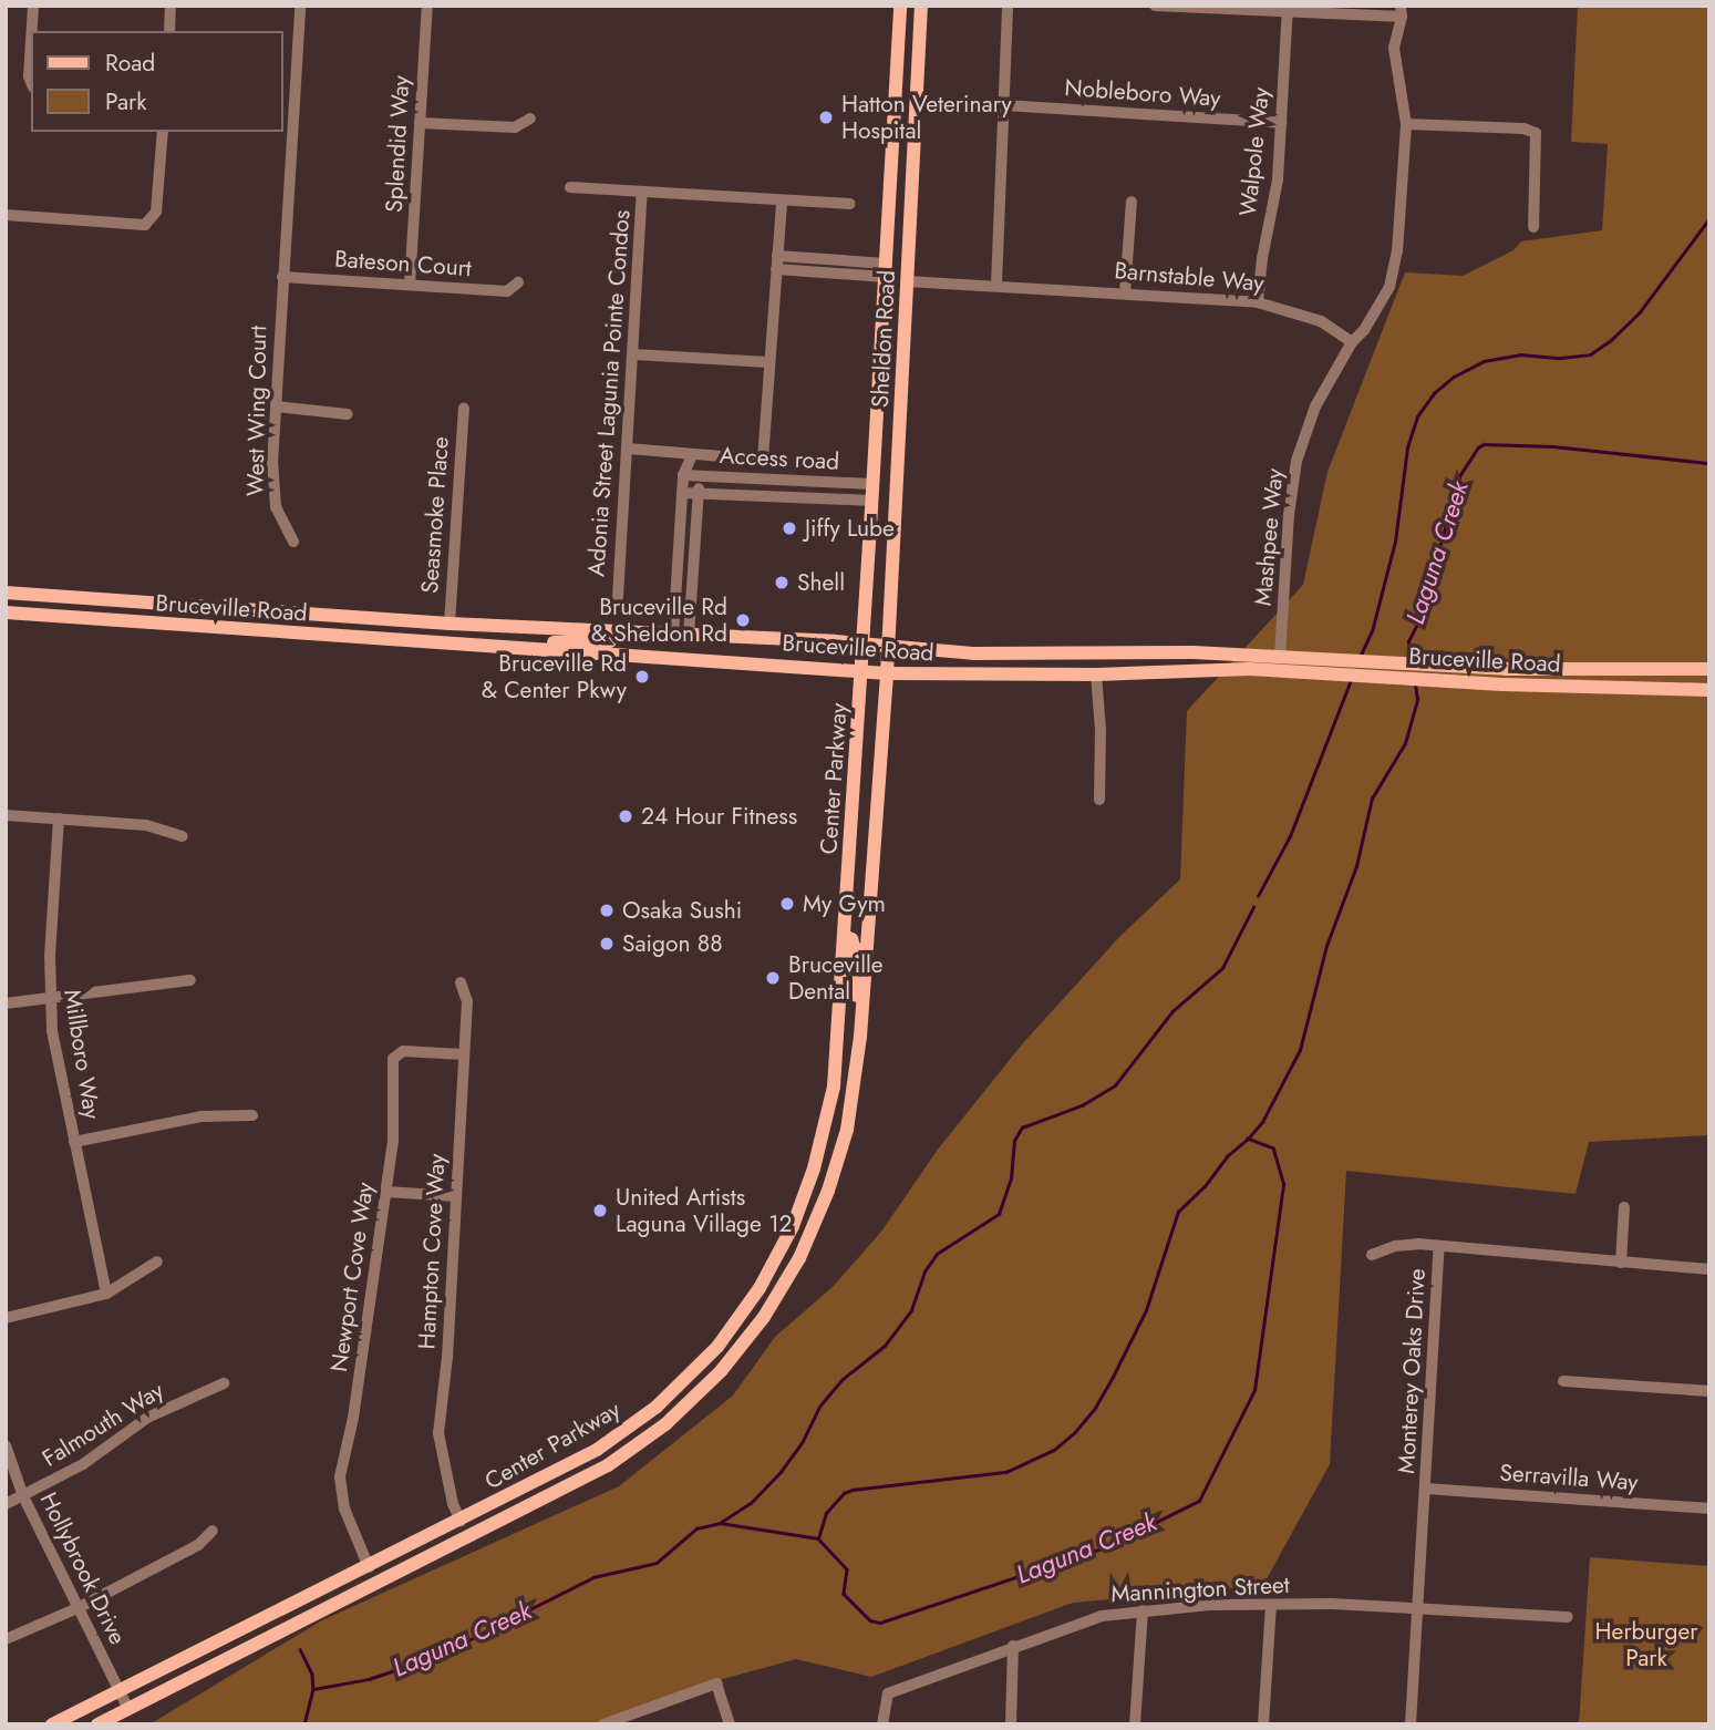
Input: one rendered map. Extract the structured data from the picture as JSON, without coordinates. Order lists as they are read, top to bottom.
{
  "streets": {
    "main road": ["Sheldon Road", "Bruceville Road", "Center Parkway"],
    "street": [
      "Nobleboro Way",
      "Splendid Way",
      "Walpole Way",
      "Bateson Court",
      "Barnstable Way",
      "Adonia Street Lagunia Pointe Condos",
      "West Wing Court",
      "Access road",
      "Seasmoke Place",
      "Mashpee Way",
      "Millboro Way",
      "Hampton Cove Way",
      "Newport Cove Way",
      "Monterey Oaks Drive",
      "Falmouth Way",
      "Serravilla Way",
      "Hollybrook Drive",
      "Mannington Street"
    ]
  },
  "crossings": [
    ["Nobleboro Way", "Walpole Way"],
    ["Splendid Way", "Bateson Court"],
    ["Walpole Way", "Barnstable Way"],
    ["Bateson Court", "West Wing Court"],
    ["Barnstable Way", "Sheldon Road"],
    ["Barnstable Way", "Mashpee Way"],
    ["Sheldon Road", "Access road"],
    ["Sheldon Road", "Bruceville Road"],
    ["Sheldon Road", "Center Parkway"],
    ["Seasmoke Place", "Bruceville Road"],
    ["Mashpee Way", "Bruceville Road"],
    ["Bruceville Road", "Center Parkway"],
    ["Center Parkway", "Hampton Cove Way"],
    ["Center Parkway", "Newport Cove Way"],
    ["Center Parkway", "Hollybrook Drive"],
    ["Hampton Cove Way", "Newport Cove Way"],
    ["Monterey Oaks Drive", "Serravilla Way"],
    ["Monterey Oaks Drive", "Mannington Street"],
    ["Falmouth Way", "Hollybrook Drive"]
  ],
  "water": ["Laguna Creek"],
  "parks": ["Herburger Park"],
  "places": [
    "Hatton Veterinary Hospital",
    "Jiffy Lube",
    "Shell",
    "Bruceville Rd & Sheldon Rd",
    "Bruceville Rd & Center Pkwy",
    "24 Hour Fitness",
    "My Gym",
    "Osaka Sushi",
    "Saigon 88",
    "Bruceville Dental",
    "United Artists Laguna Village 12"
  ],
  "legend": ["Road", "Park"]
}
